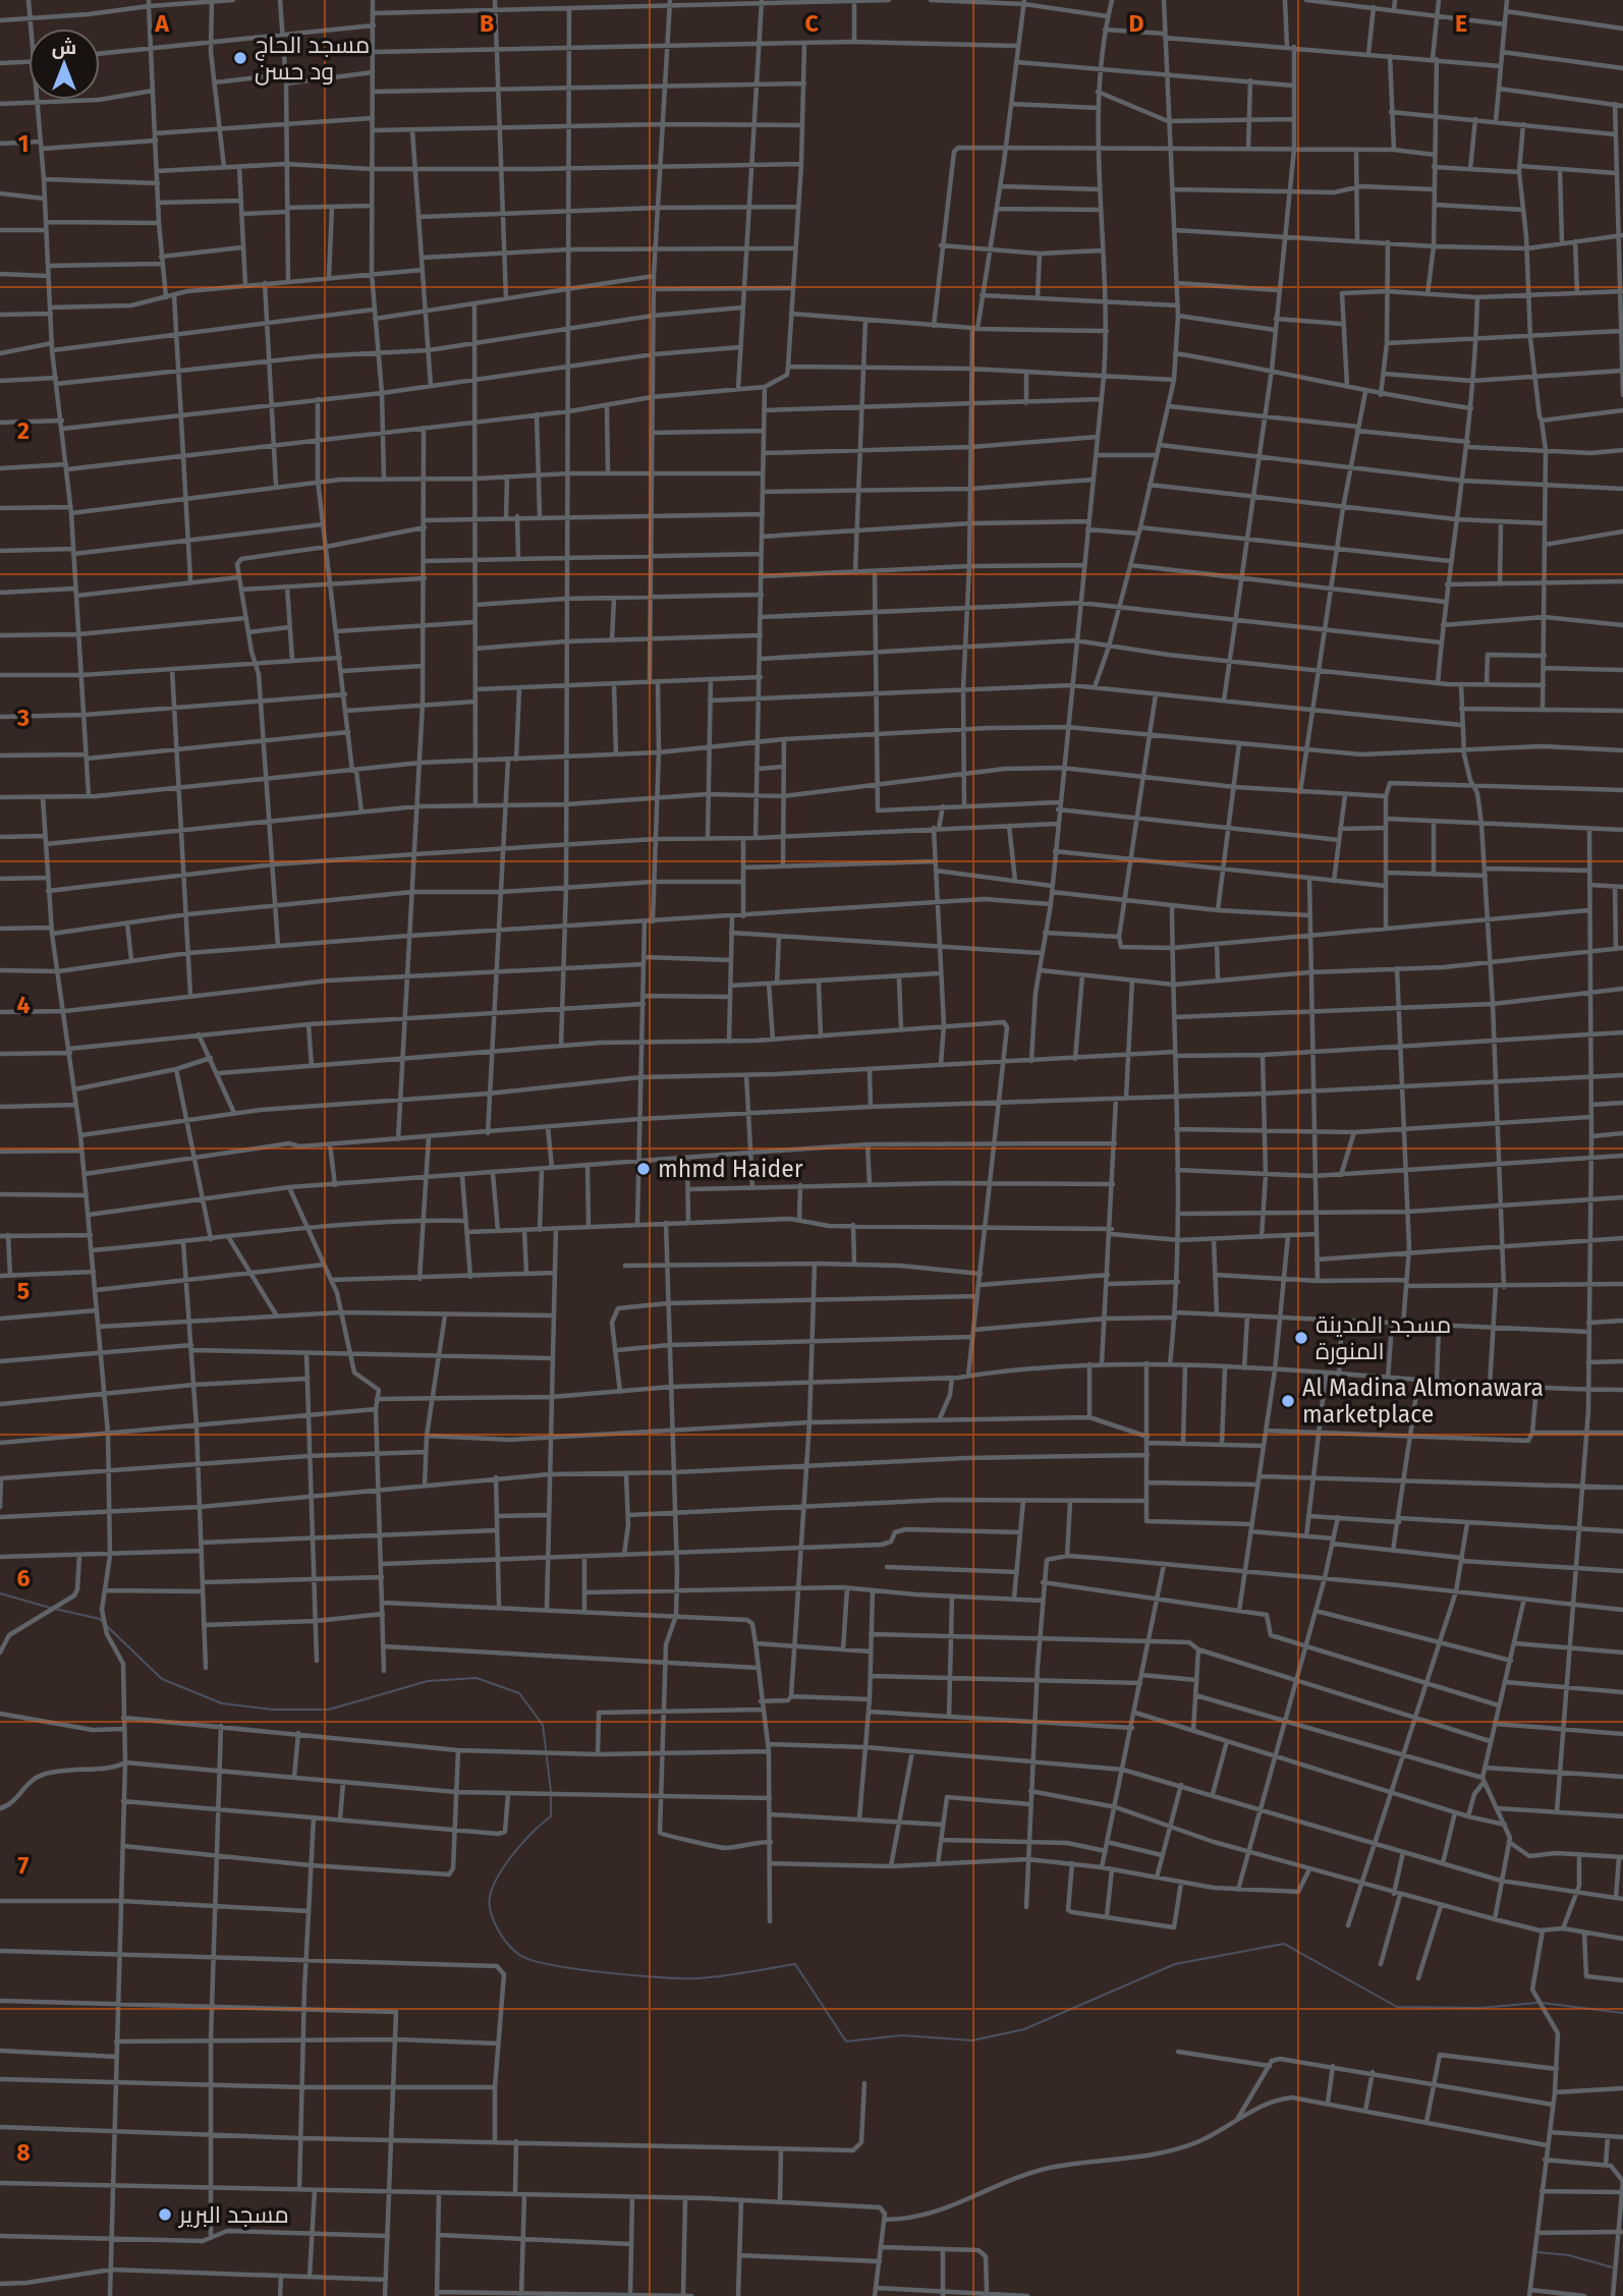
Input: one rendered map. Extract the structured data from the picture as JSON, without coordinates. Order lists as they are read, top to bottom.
{
  "places": [
    "مسجد الحاج ود حسن",
    "mhmd Haider",
    "مسجد المدينة المنورة",
    "Al Madina Almonawara marketplace",
    "مسجد البرير"
  ],
  "north": "top",
  "grid": {
    "columns": [
      "A",
      "B",
      "C",
      "D",
      "E"
    ],
    "rows": [
      "1",
      "2",
      "3",
      "4",
      "5",
      "6",
      "7",
      "8"
    ]
  }
}
